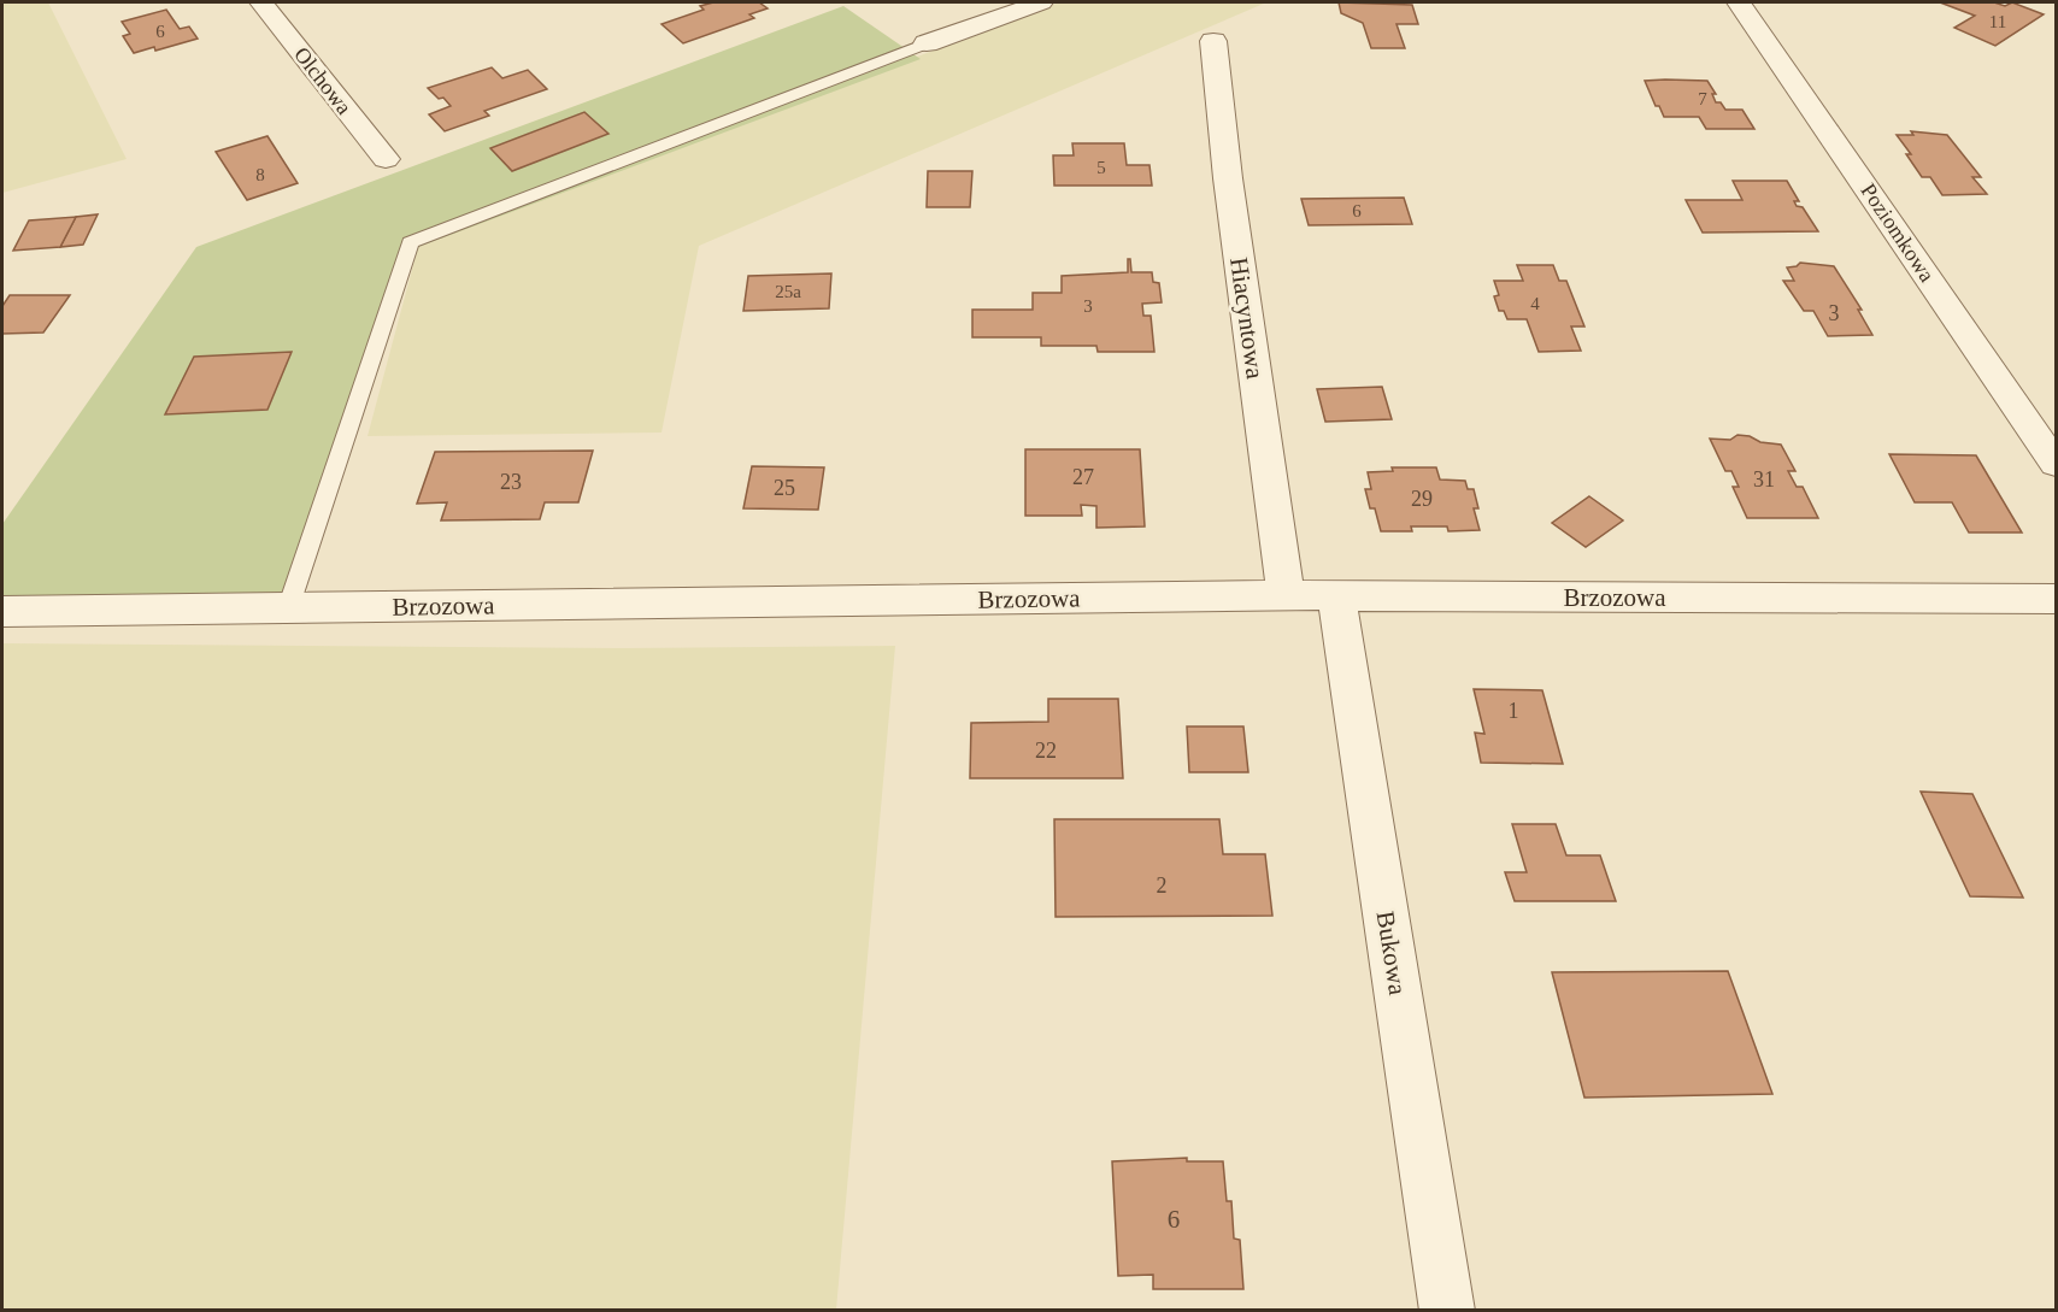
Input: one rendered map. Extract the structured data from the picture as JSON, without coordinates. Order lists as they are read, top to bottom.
{
  "streets": {
    "street": [
      "Olchowa",
      "Poziomkowa",
      "Hiacyntowa",
      "Brzozowa",
      "Bukowa"
    ]
  },
  "crossings": [
    ["Hiacyntowa", "Brzozowa"],
    ["Brzozowa", "Bukowa"]
  ],
  "house_numbers": [
    "11",
    "6",
    "7",
    "5",
    "8",
    "6",
    "25a",
    "4",
    "3",
    "3",
    "27",
    "31",
    "23",
    "25",
    "29",
    "1",
    "22",
    "2",
    "6"
  ]
}
